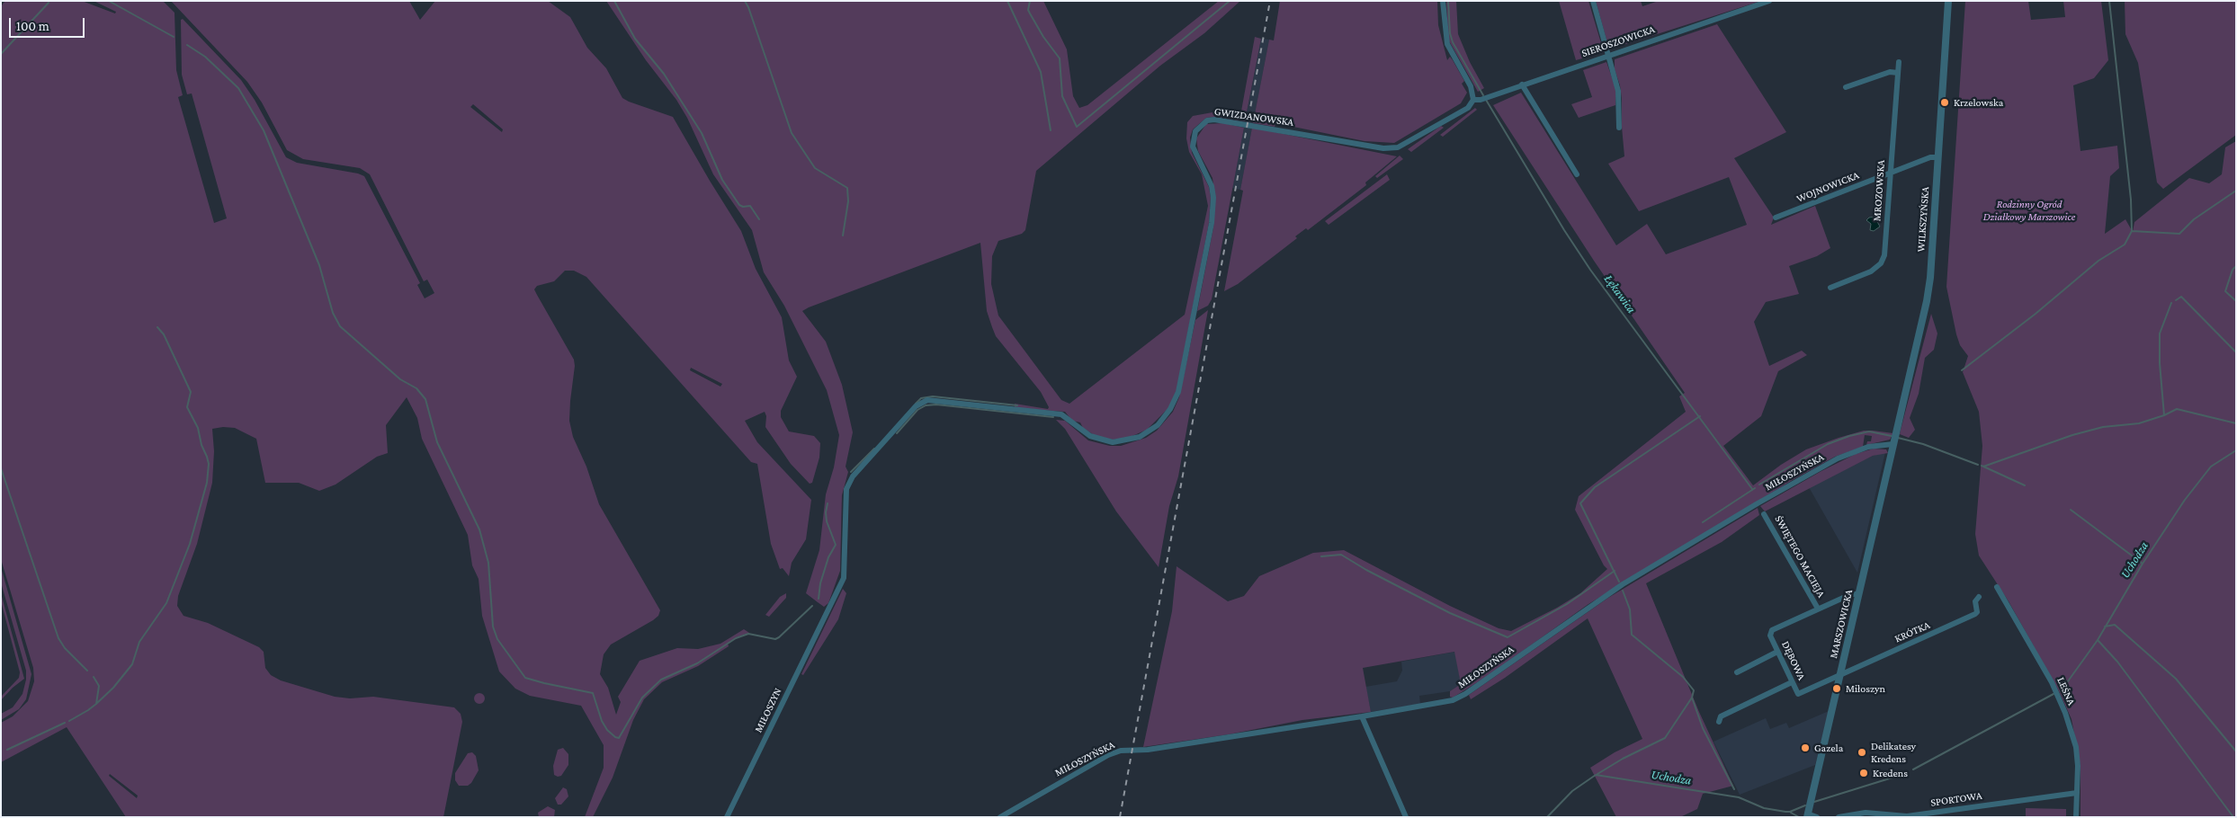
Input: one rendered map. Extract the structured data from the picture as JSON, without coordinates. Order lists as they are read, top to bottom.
{
  "streets": {
    "street": [
      "SIEROSZOWICKA",
      "GWIZDANOWSKA",
      "WOJNOWICKA",
      "MROZOWSKA",
      "WILKSZYŃSKA",
      "MIŁOSZYŃSKA",
      "ŚWIĘTEGO MACIEJA",
      "MARSZOWICKA",
      "KRÓTKA",
      "DĘBOWA",
      "LEŚNA",
      "MIŁOSZYN",
      "SPORTOWA"
    ]
  },
  "crossings": [
    ["SIEROSZOWICKA", "GWIZDANOWSKA"],
    ["GWIZDANOWSKA", "MIŁOSZYN"],
    ["WOJNOWICKA", "MROZOWSKA"],
    ["WOJNOWICKA", "WILKSZYŃSKA"],
    ["WILKSZYŃSKA", "MARSZOWICKA"],
    ["MIŁOSZYŃSKA", "MARSZOWICKA"],
    ["ŚWIĘTEGO MACIEJA", "DĘBOWA"],
    ["MARSZOWICKA", "KRÓTKA"],
    ["MARSZOWICKA", "DĘBOWA"],
    ["KRÓTKA", "DĘBOWA"],
    ["LEŚNA", "SPORTOWA"]
  ],
  "water": ["Łękawica", "Uchodza"],
  "parks": ["Rodzinny Ogród Działkowy Marszowice"],
  "places": [
    "Krzelowska",
    "Miłoszyn",
    "Gazela",
    "Delikatesy Kredens",
    "Kredens"
  ],
  "scale_bar": "100 m"
}
